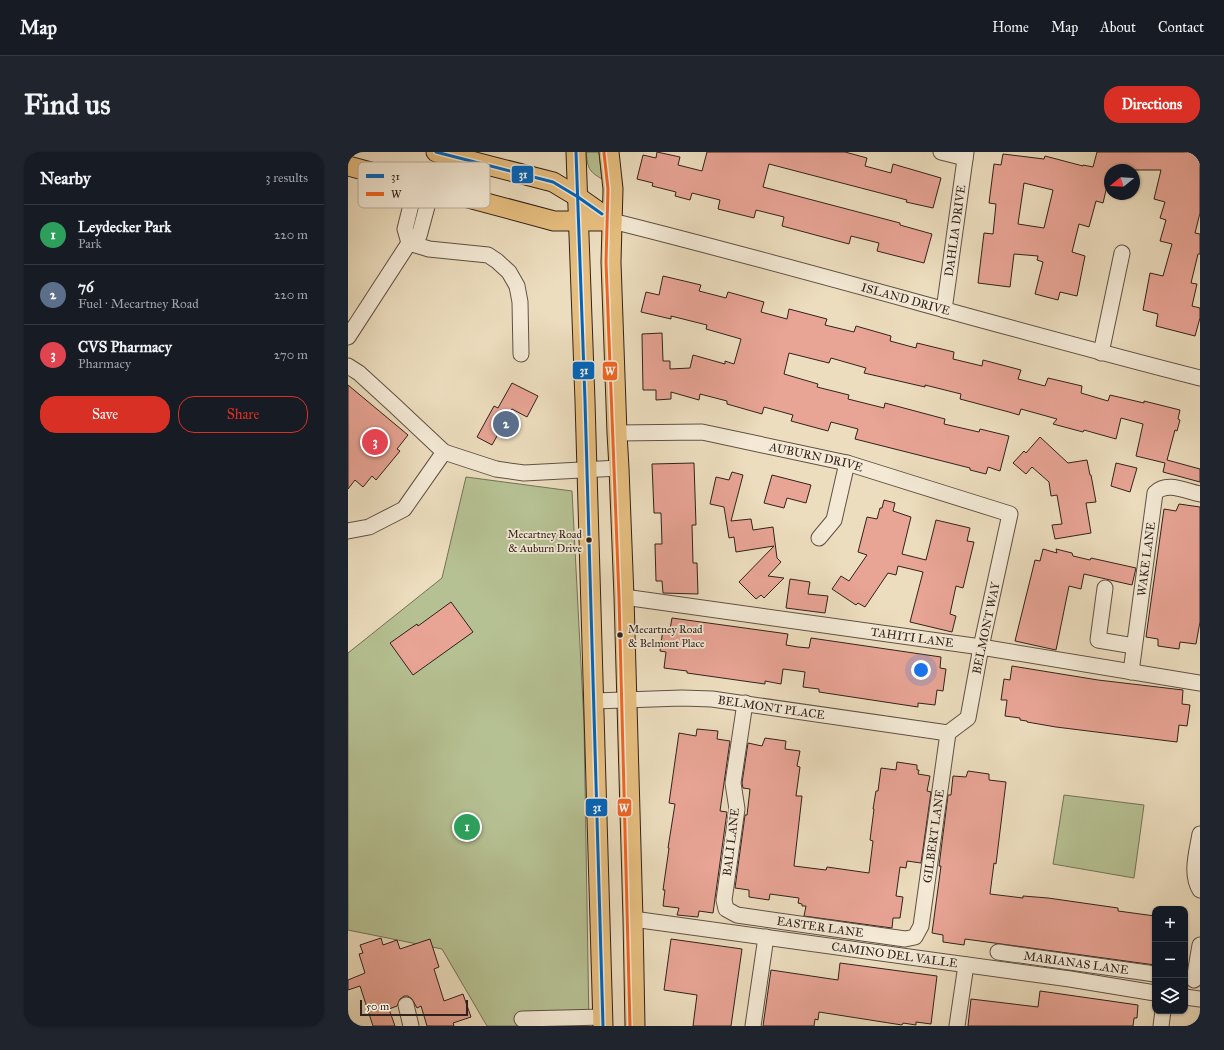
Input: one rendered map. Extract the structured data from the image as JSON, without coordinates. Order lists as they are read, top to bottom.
{
  "streets": {
    "main road": ["ISLAND DRIVE"],
    "street": [
      "DAHLIA DRIVE",
      "AUBURN DRIVE",
      "WAKE LANE",
      "BELMONT WAY",
      "TAHITI LANE",
      "BELMONT PLACE",
      "GILBERT LANE",
      "BALI LANE",
      "EASTER LANE",
      "CAMINO DEL VALLE",
      "MARIANAS LANE"
    ]
  },
  "crossings": [
    ["DAHLIA DRIVE", "ISLAND DRIVE"],
    ["AUBURN DRIVE", "BELMONT WAY"],
    ["WAKE LANE", "TAHITI LANE"],
    ["BELMONT WAY", "TAHITI LANE"],
    ["BELMONT WAY", "BELMONT PLACE"],
    ["BELMONT WAY", "GILBERT LANE"],
    ["BELMONT PLACE", "GILBERT LANE"],
    ["BELMONT PLACE", "BALI LANE"],
    ["GILBERT LANE", "EASTER LANE"],
    ["BALI LANE", "EASTER LANE"]
  ],
  "places": ["Mecartney Road & Auburn Drive", "Mecartney Road & Belmont Place"],
  "lines": ["transit line 31", "transit line W"],
  "legend": ["31", "W"],
  "scale_bar": "50 m",
  "north": "left",
  "page": {
    "header": "Map",
    "nav": [
      "Home",
      "Map",
      "About",
      "Contact"
    ],
    "buttons": [
      "Directions",
      ["Save", "Share"]
    ],
    "title": "Find us",
    "heading": ["Nearby", "3 results"],
    "list": [
      {
        "mark": "1",
        "name": "Leydecker Park",
        "note": "Park",
        "value": "220 m"
      },
      {
        "mark": "2",
        "name": "76",
        "note": "Fuel · Mecartney Road",
        "value": "220 m"
      },
      {
        "mark": "3",
        "name": "CVS Pharmacy",
        "note": "Pharmacy",
        "value": "270 m"
      }
    ],
    "pins": ["2", "3", "1"],
    "map_buttons": ["+", "−"],
    "scale": "50 m"
  }
}
